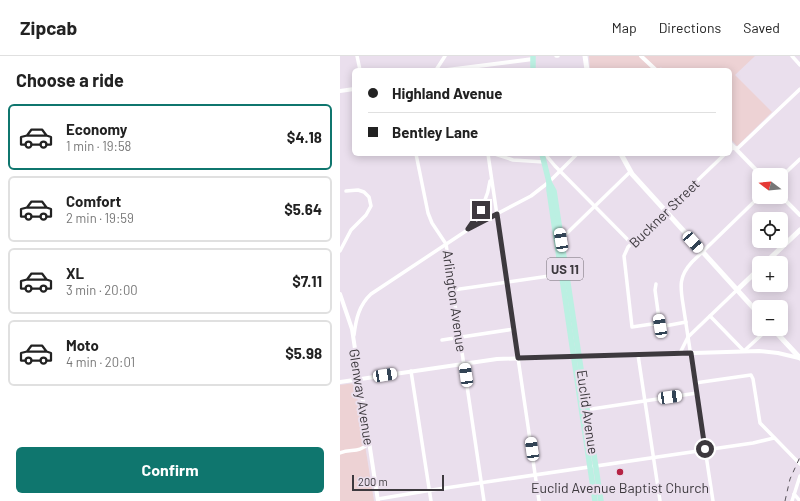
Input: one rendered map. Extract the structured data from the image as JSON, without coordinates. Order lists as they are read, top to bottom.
{
  "streets": {
    "main road": ["US 11", "Euclid Avenue"],
    "street": ["Buckner Street", "Arlington Avenue", "Glenway Avenue"]
  },
  "places": ["Euclid Avenue Baptist Church"],
  "scale_bar": "200 m",
  "north": "left",
  "page": {
    "header": "Zipcab",
    "nav": ["Map", "Directions", "Saved"],
    "heading": "Choose a ride",
    "banner": ["Highland Avenue", "Bentley Lane"],
    "list": [
      {
        "name": "Economy",
        "note": "1 min · 19:58",
        "value": "$4.18"
      },
      {
        "name": "Comfort",
        "note": "2 min · 19:59",
        "value": "$5.64"
      },
      {
        "name": "XL",
        "note": "3 min · 20:00",
        "value": "$7.11"
      },
      {
        "name": "Moto",
        "note": "4 min · 20:01",
        "value": "$5.98"
      }
    ],
    "map_buttons": ["+", "−"],
    "buttons": "Confirm",
    "scale": "200 m"
  }
}
